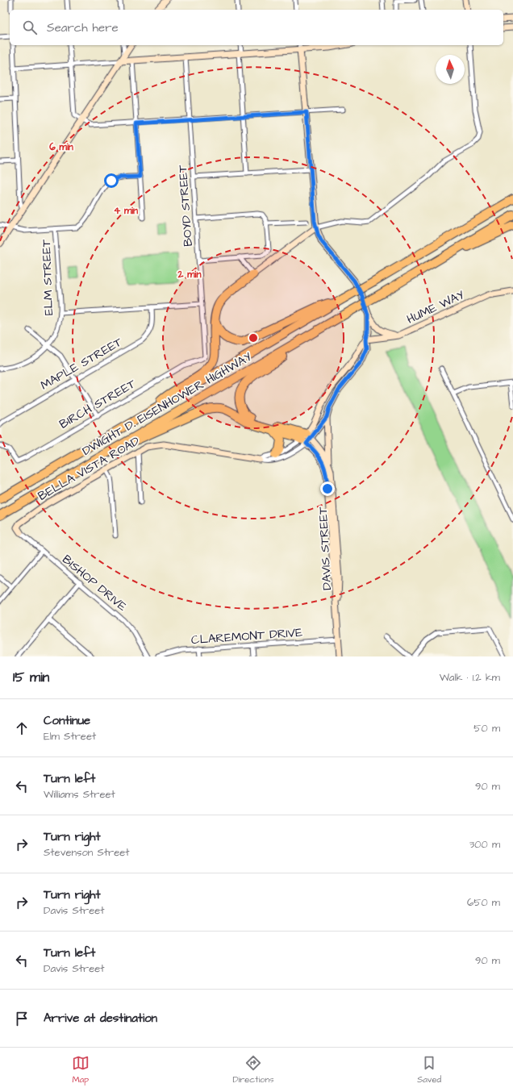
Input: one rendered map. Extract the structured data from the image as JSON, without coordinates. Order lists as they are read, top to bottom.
{
  "streets": {
    "highway": ["DWIGHT D. EISENHOWER HIGHWAY"],
    "main road": ["HUME WAY", "BELLA VISTA ROAD", "DAVIS STREET"],
    "street": [
      "BOYD STREET",
      "ELM STREET",
      "MAPLE STREET",
      "BIRCH STREET",
      "BISHOP DRIVE",
      "CLAREMONT DRIVE"
    ]
  },
  "crossings": [
    ["BOYD STREET", "BIRCH STREET"],
    ["BELLA VISTA ROAD", "DAVIS STREET"],
    ["BELLA VISTA ROAD", "BISHOP DRIVE"],
    ["DAVIS STREET", "CLAREMONT DRIVE"]
  ],
  "north": "top",
  "page": {
    "search": "Search here",
    "heading": ["15 min", "Walk · 1.2 km"],
    "list": [
      ["Continue", "Elm Street", "50 m"],
      ["Turn left", "Williams Street", "90 m"],
      ["Turn right", "Stevenson Street", "300 m"],
      ["Turn right", "Davis Street", "650 m"],
      ["Turn left", "Davis Street", "90 m"],
      "Arrive at destination"
    ],
    "nav": ["Map", "Directions", "Saved"]
  },
  "rings": ["6 min", "4 min", "2 min"]
}
